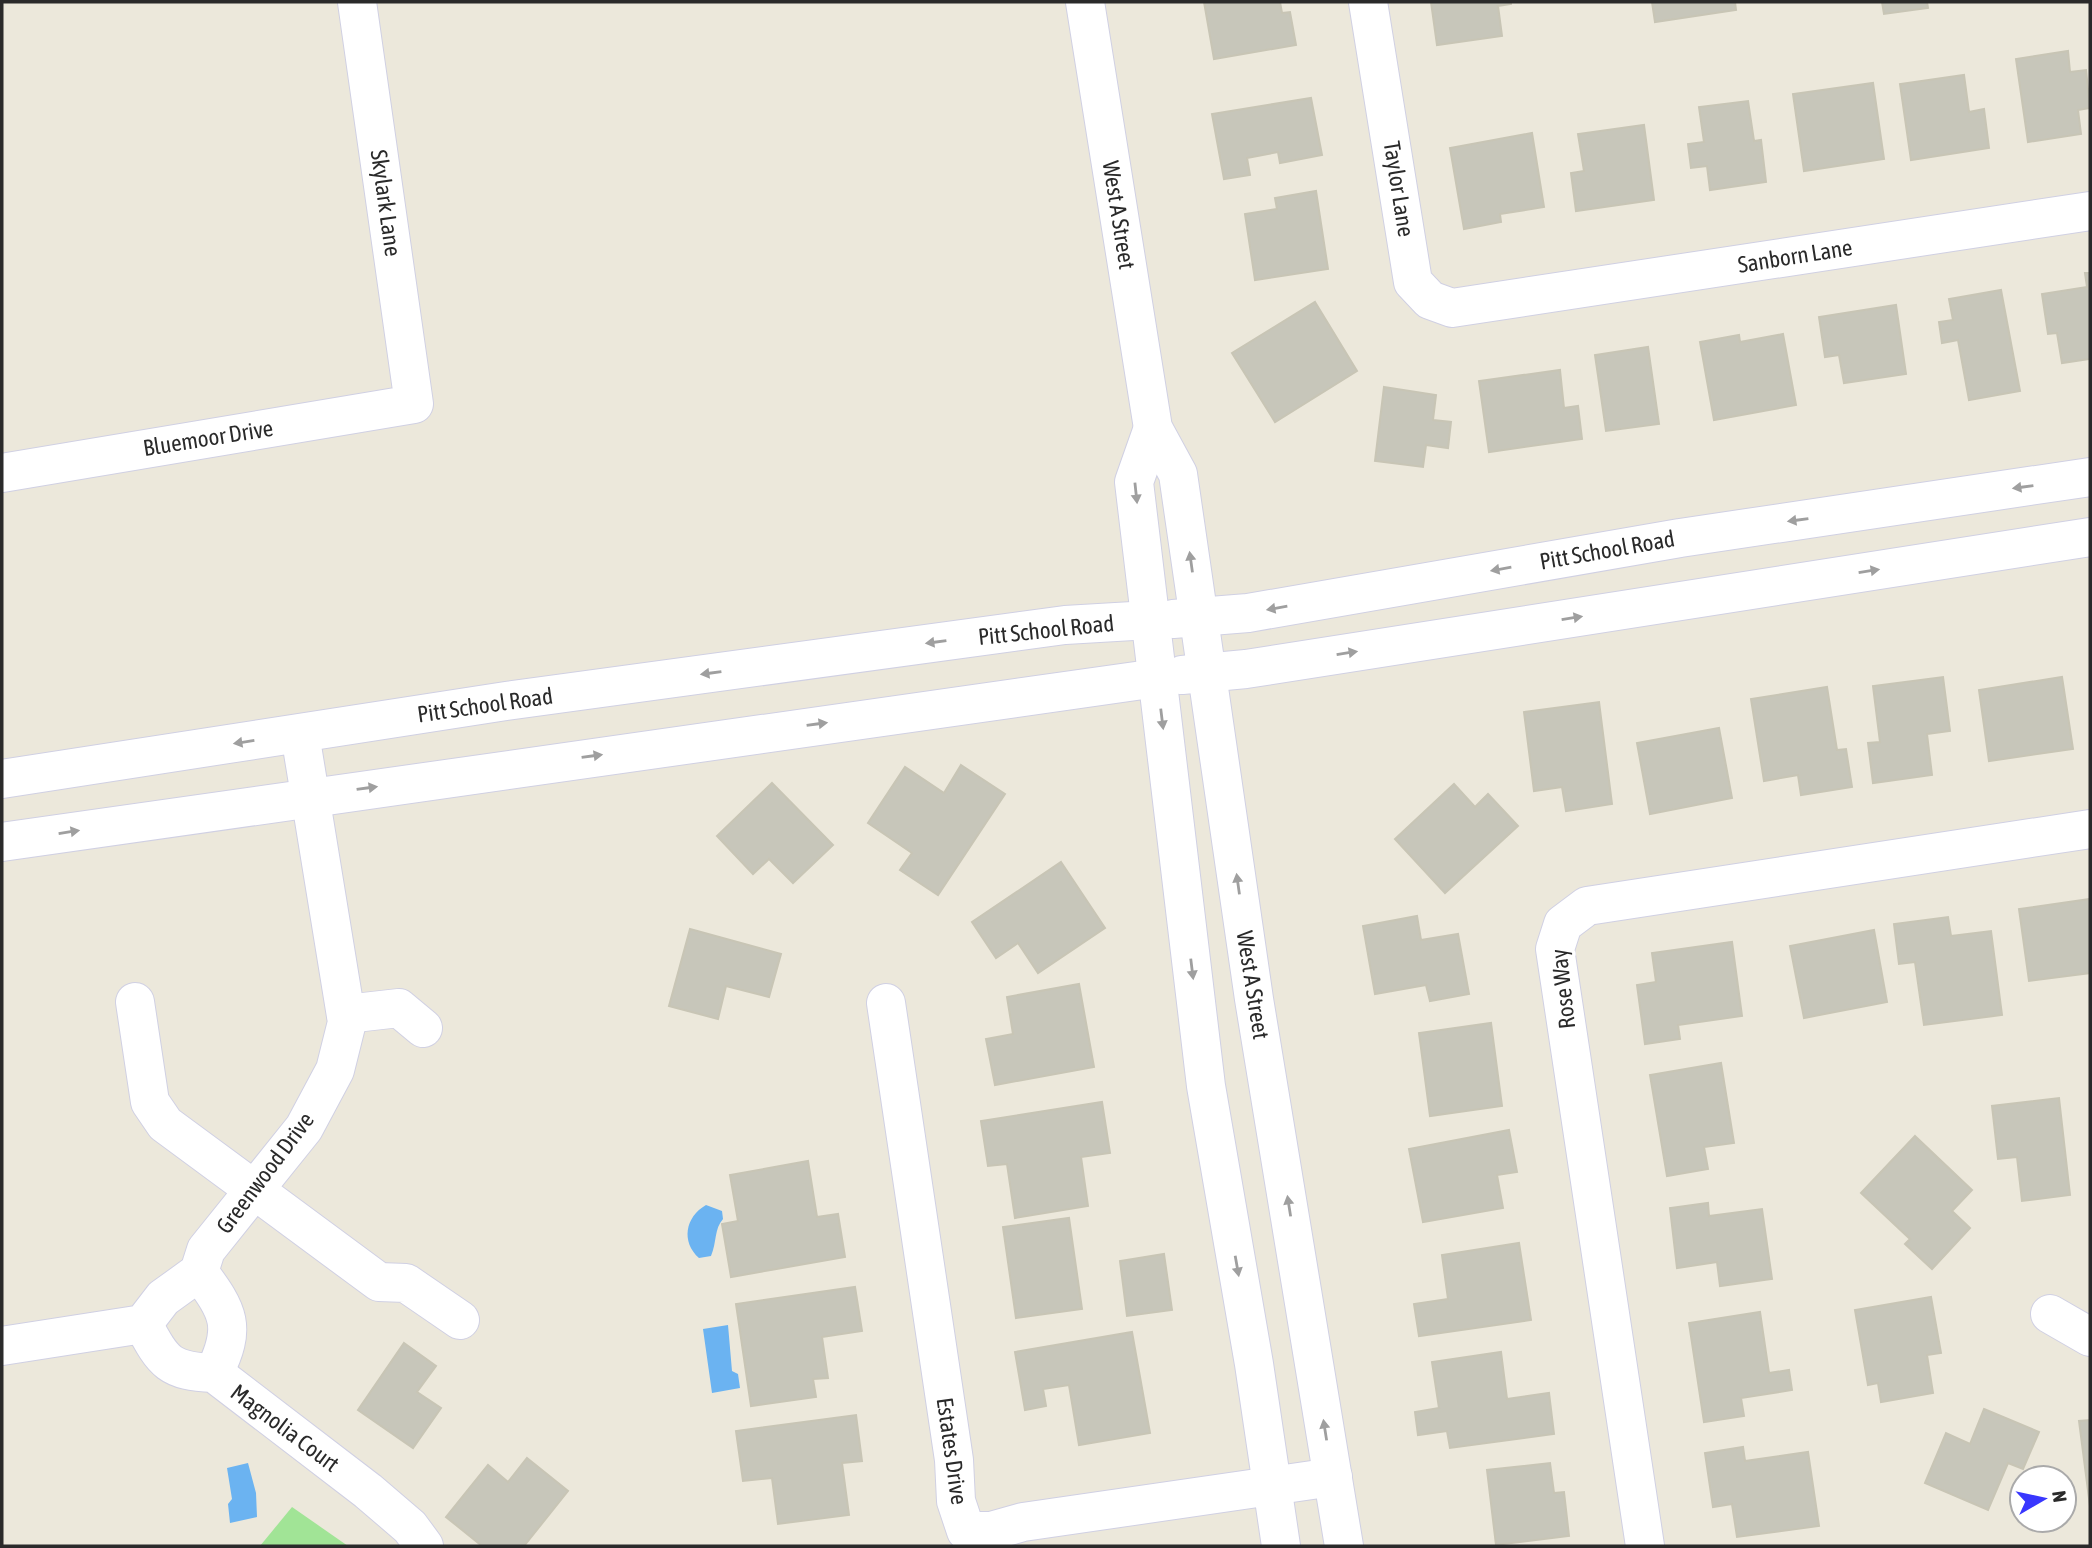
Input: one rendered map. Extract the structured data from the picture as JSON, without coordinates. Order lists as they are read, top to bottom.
{
  "streets": {
    "street": [
      "Taylor Lane",
      "Skylark Lane",
      "West A Street",
      "Sanborn Lane",
      "Bluemoor Drive",
      "Pitt School Road",
      "Rose Way",
      "Greenwood Drive",
      "Magnolia Court",
      "Estates Drive"
    ]
  },
  "crossings": [
    ["Taylor Lane", "Sanborn Lane"],
    ["Skylark Lane", "Bluemoor Drive"],
    ["West A Street", "Pitt School Road"],
    ["West A Street", "Estates Drive"],
    ["Pitt School Road", "Greenwood Drive"],
    ["Greenwood Drive", "Magnolia Court"]
  ],
  "north": "right"
}
